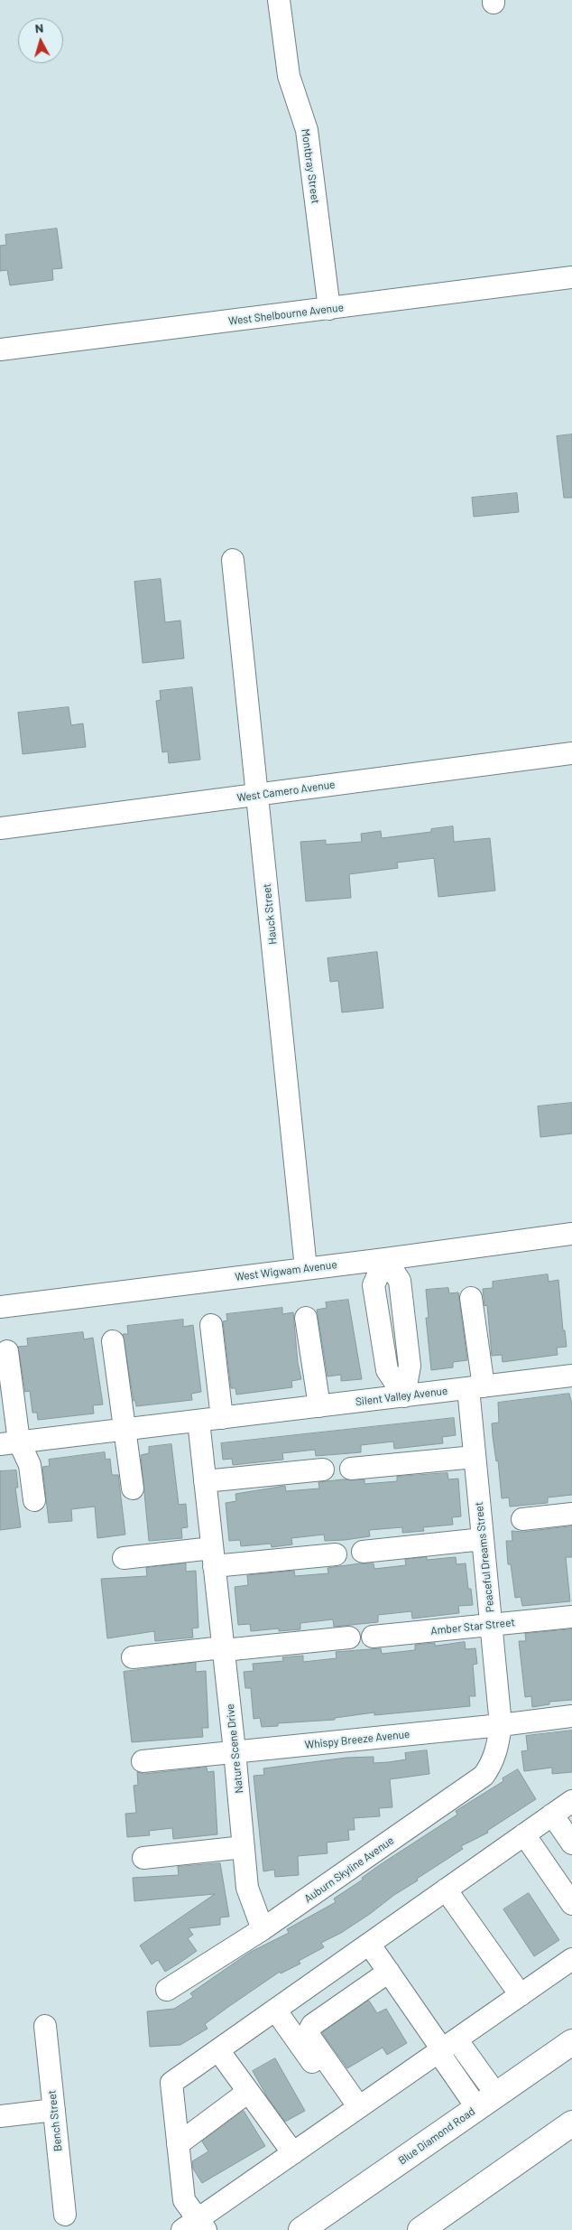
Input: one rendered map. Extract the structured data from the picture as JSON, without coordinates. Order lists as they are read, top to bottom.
{
  "streets": {
    "highway": ["Blue Diamond Road"],
    "street": [
      "Montbray Street",
      "West Shelbourne Avenue",
      "West Camero Avenue",
      "Hauck Street",
      "West Wigwam Avenue",
      "Silent Valley Avenue",
      "Peaceful Dreams Street",
      "Amber Star Street",
      "Whispy Breeze Avenue",
      "Nature Scene Drive",
      "Auburn Skyline Avenue",
      "Bench Street"
    ]
  },
  "crossings": [
    ["Montbray Street", "West Shelbourne Avenue"],
    ["West Camero Avenue", "Hauck Street"],
    ["Hauck Street", "West Wigwam Avenue"],
    ["Silent Valley Avenue", "Peaceful Dreams Street"],
    ["Silent Valley Avenue", "Nature Scene Drive"],
    ["Peaceful Dreams Street", "Amber Star Street"],
    ["Peaceful Dreams Street", "Whispy Breeze Avenue"],
    ["Peaceful Dreams Street", "Auburn Skyline Avenue"],
    ["Whispy Breeze Avenue", "Nature Scene Drive"],
    ["Whispy Breeze Avenue", "Auburn Skyline Avenue"],
    ["Nature Scene Drive", "Auburn Skyline Avenue"]
  ],
  "north": "top"
}
